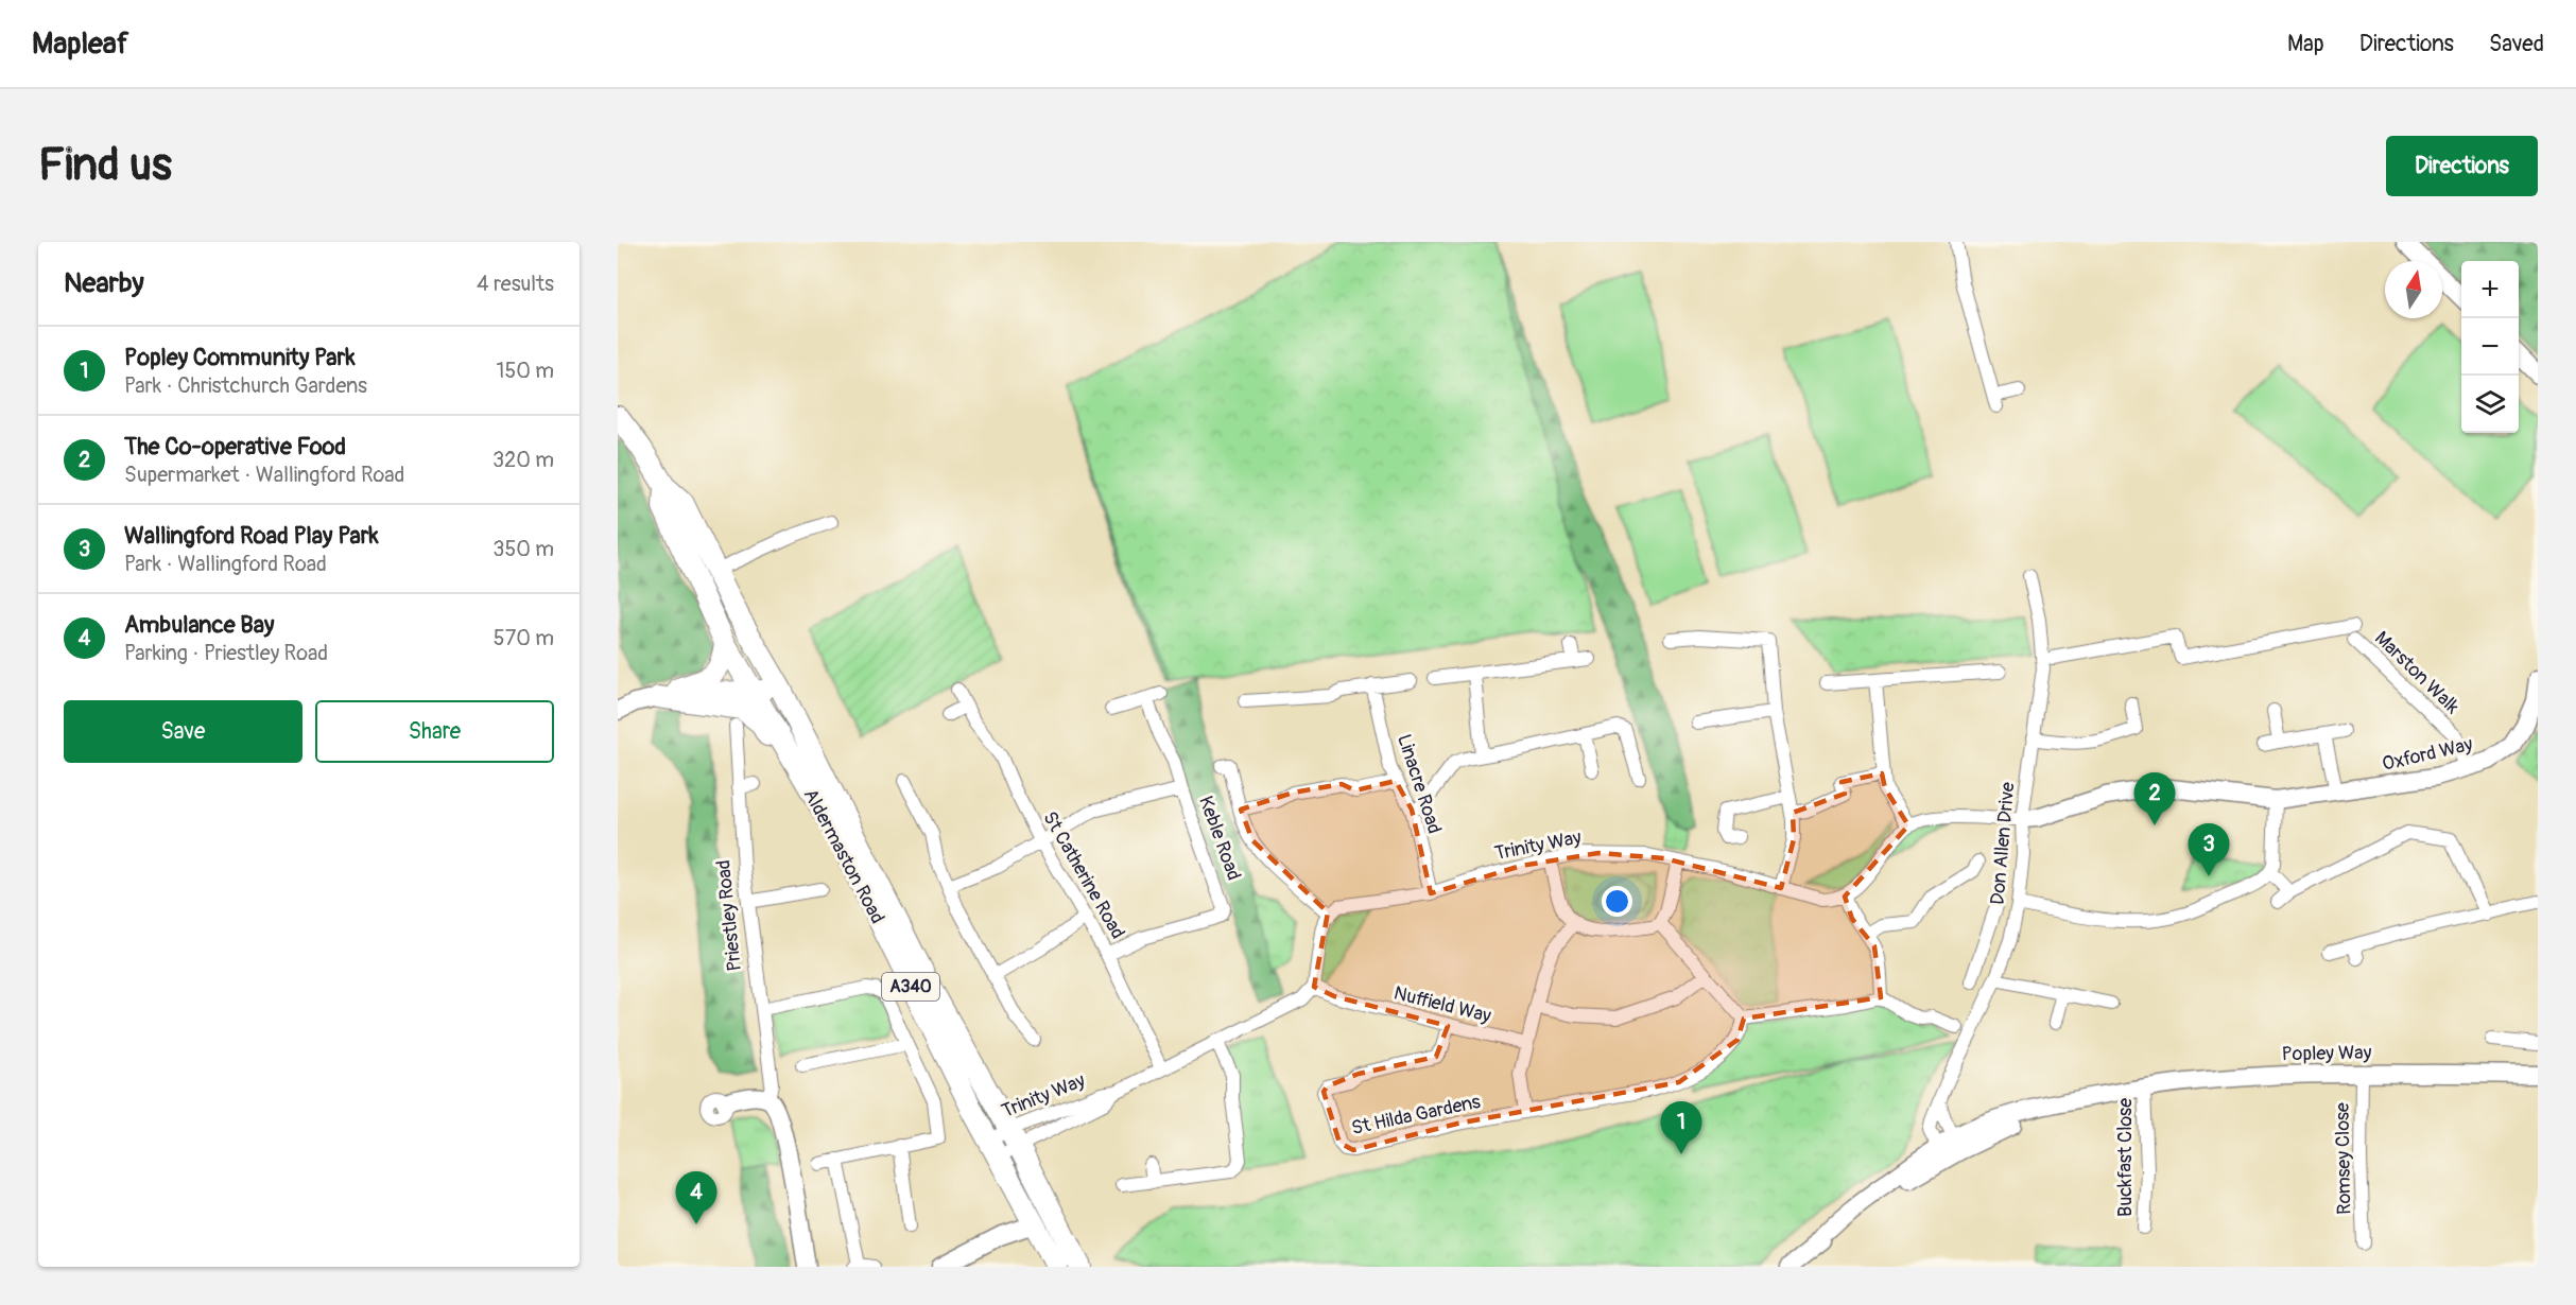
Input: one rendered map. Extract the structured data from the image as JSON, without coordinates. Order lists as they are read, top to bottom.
{
  "streets": {
    "main road": ["Aldermaston Road", "A340"],
    "street": [
      "Marston Walk",
      "Oxford Way",
      "Linacre Road",
      "Keble Road",
      "Don Allen Drive",
      "Trinity Way",
      "St Catherine Road",
      "Priestley Road",
      "Nuffield Way",
      "Popley Way",
      "St Hilda Gardens",
      "Buckfast Close",
      "Romsey Close"
    ]
  },
  "crossings": [
    ["Marston Walk", "Oxford Way"],
    ["Oxford Way", "Don Allen Drive"],
    ["Linacre Road", "Trinity Way"],
    ["Keble Road", "St Catherine Road"],
    ["Don Allen Drive", "Popley Way"],
    ["Trinity Way", "Aldermaston Road"],
    ["Trinity Way", "St Catherine Road"],
    ["Trinity Way", "Nuffield Way"],
    ["Aldermaston Road", "Priestley Road"],
    ["Aldermaston Road", "A340"],
    ["Priestley Road", "A340"],
    ["Nuffield Way", "St Hilda Gardens"],
    ["Popley Way", "Buckfast Close"],
    ["Popley Way", "Romsey Close"]
  ],
  "north": "top",
  "page": {
    "header": "Mapleaf",
    "nav": ["Map", "Directions", "Saved"],
    "buttons": [
      "Directions",
      ["Save", "Share"]
    ],
    "title": "Find us",
    "heading": ["Nearby", "4 results"],
    "map_buttons": ["+", "−"],
    "list": [
      {
        "mark": "1",
        "name": "Popley Community Park",
        "note": "Park · Christchurch Gardens",
        "value": "150 m"
      },
      {
        "mark": "2",
        "name": "The Co-operative Food",
        "note": "Supermarket · Wallingford Road",
        "value": "320 m"
      },
      {
        "mark": "3",
        "name": "Wallingford Road Play Park",
        "note": "Park · Wallingford Road",
        "value": "350 m"
      },
      {
        "mark": "4",
        "name": "Ambulance Bay",
        "note": "Parking · Priestley Road",
        "value": "570 m"
      }
    ],
    "pins": [
      "2",
      "3",
      "1",
      "4"
    ]
  }
}
